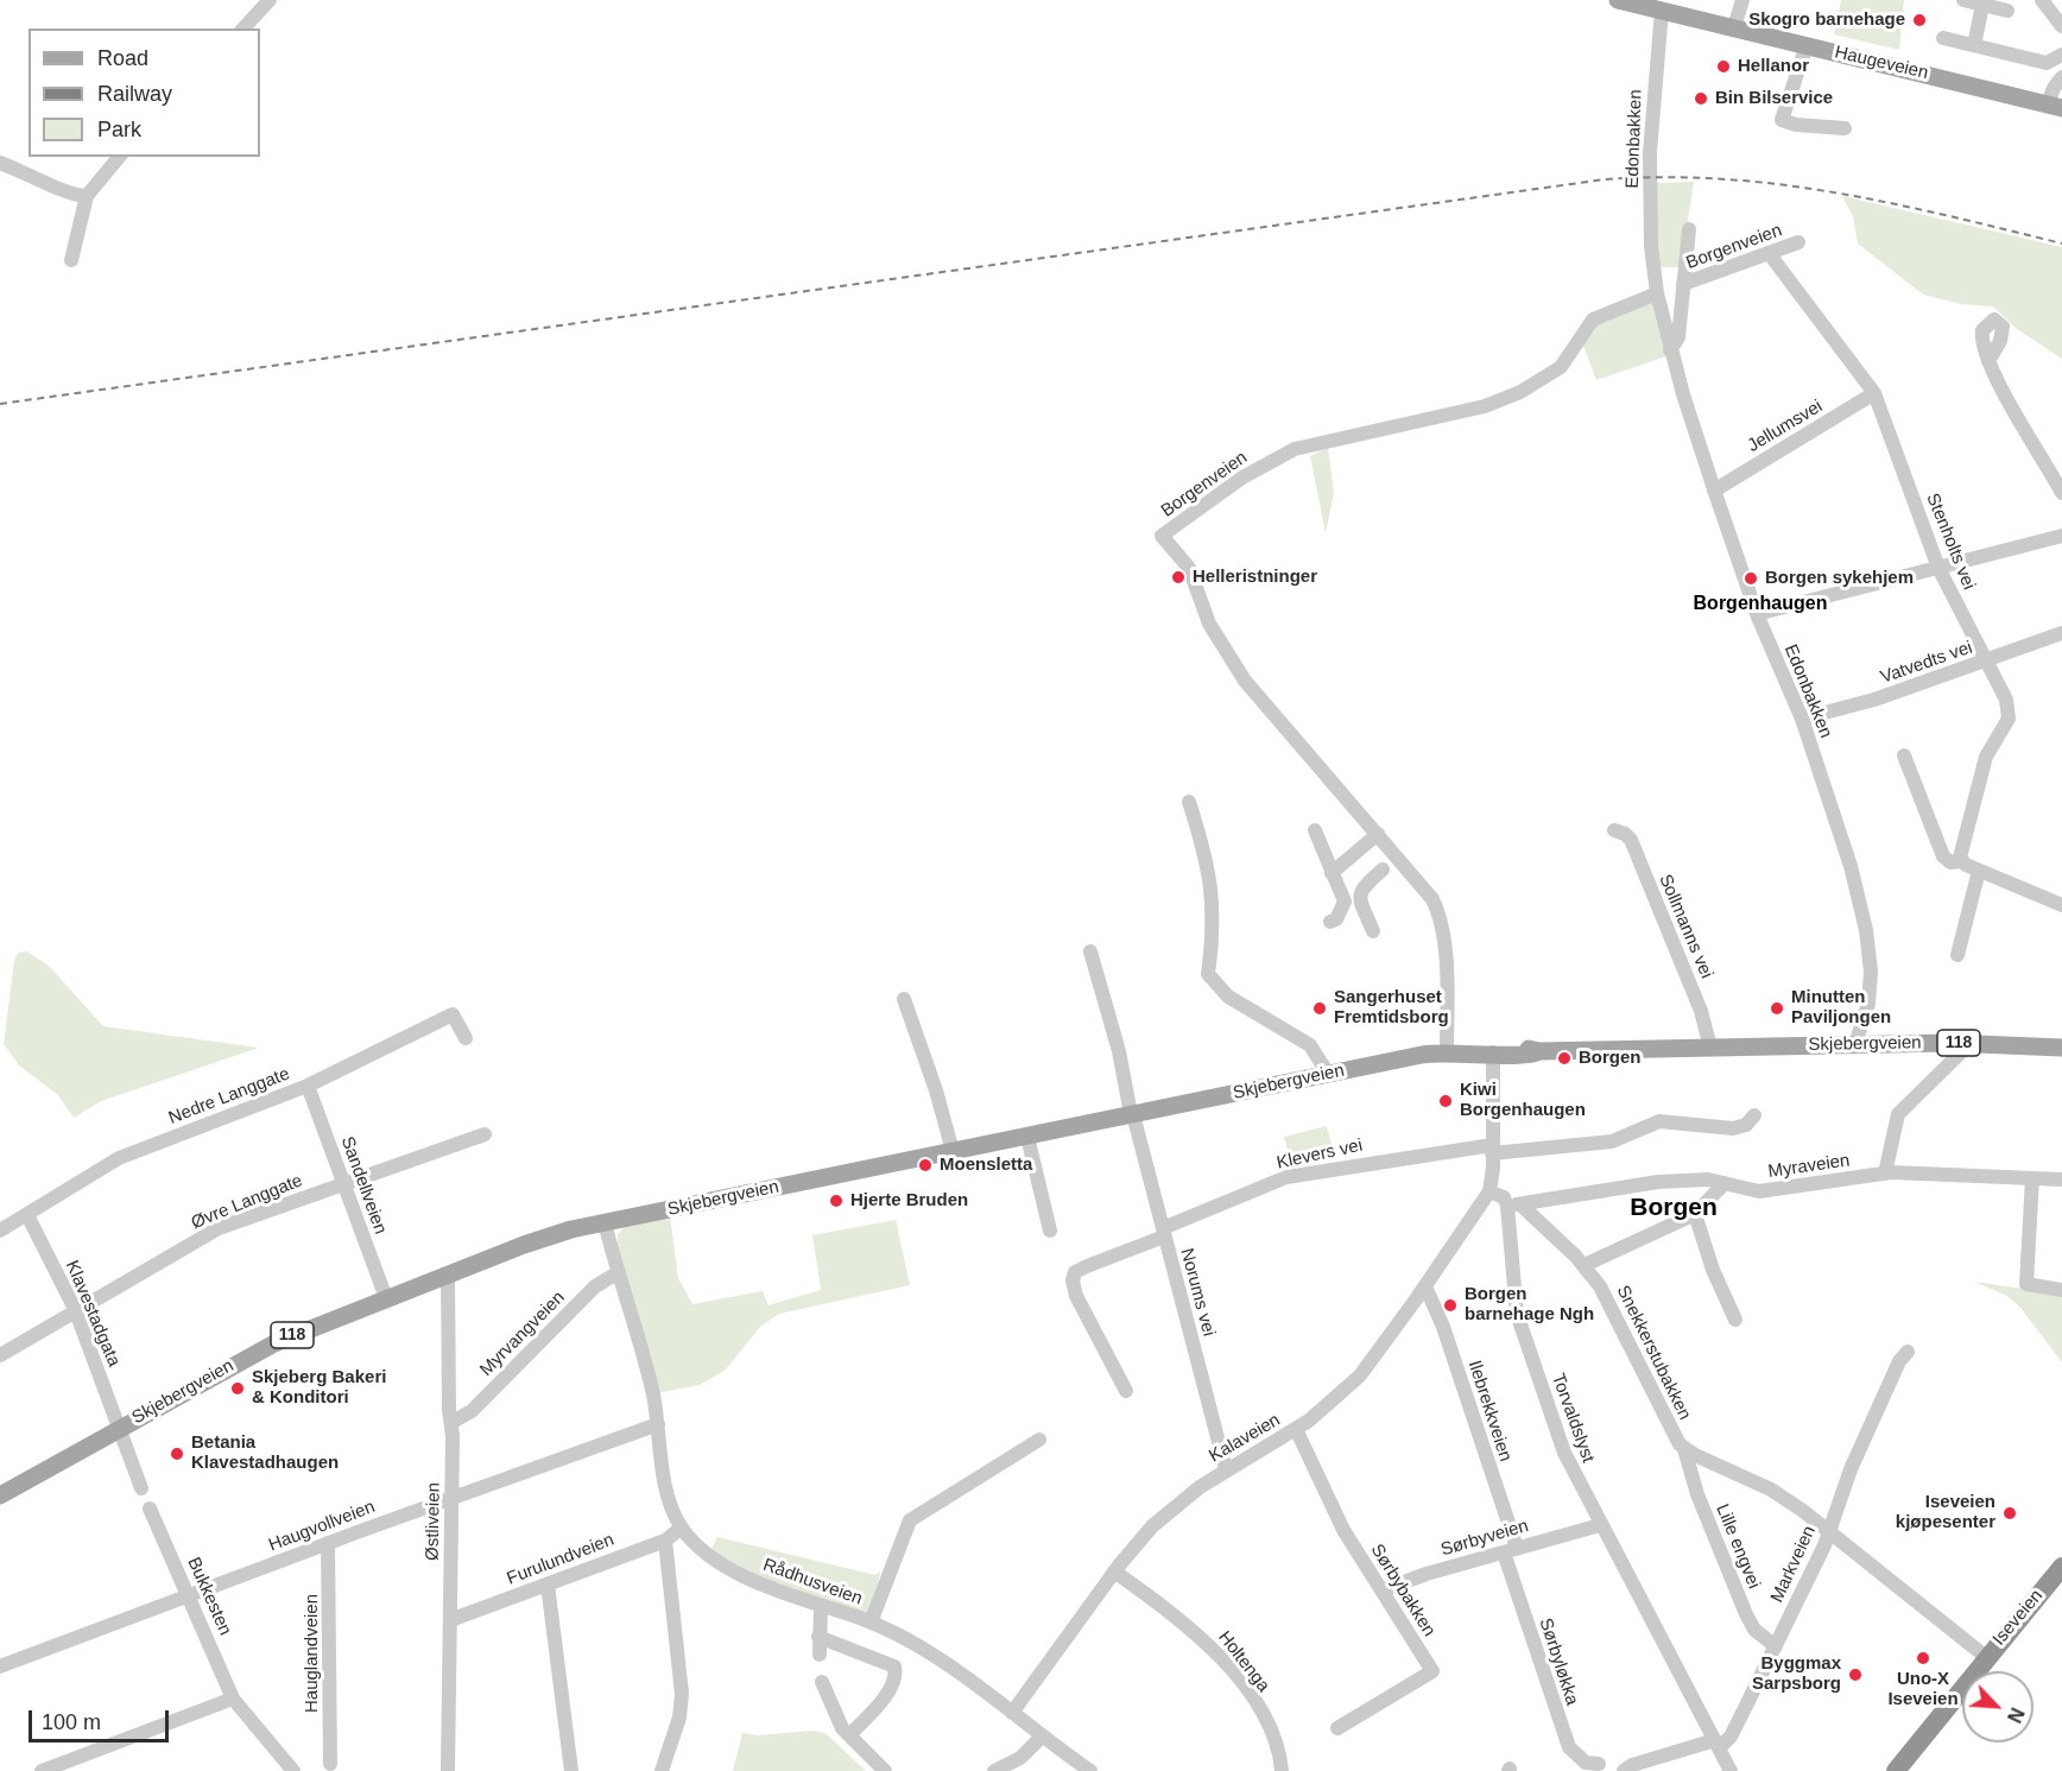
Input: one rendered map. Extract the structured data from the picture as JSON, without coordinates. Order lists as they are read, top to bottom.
{
  "streets": {
    "highway": ["Iseveien"],
    "main road": ["Haugeveien", "118", "Skjebergveien"],
    "street": [
      "Edonbakken",
      "Borgenveien",
      "Jellumsvei",
      "Stenholts vei",
      "Vatvedts vei",
      "Sollmanns vei",
      "Nedre Langgate",
      "Klevers vei",
      "Myraveien",
      "Sandellveien",
      "Øvre Langgate",
      "Norums vei",
      "Klavestadgata",
      "Myrvangveien",
      "Snekkerstubakken",
      "Ilebrekkveien",
      "Torvaldslyst",
      "Kalaveien",
      "Østliveien",
      "Haugvollveien",
      "Sørbyveien",
      "Lille engvei",
      "Furulundveien",
      "Markveien",
      "Rådhusveien",
      "Sørbybakken",
      "Bukkesten",
      "Hauglandveien",
      "Holtenga",
      "Sørbyløkka"
    ]
  },
  "crossings": [
    ["Haugeveien", "Edonbakken"],
    ["Edonbakken", "Borgenveien"],
    ["Edonbakken", "Jellumsvei"],
    ["Edonbakken", "Vatvedts vei"],
    ["Edonbakken", "Skjebergveien"],
    ["Borgenveien", "Stenholts vei"],
    ["Borgenveien", "Skjebergveien"],
    ["Jellumsvei", "Stenholts vei"],
    ["Stenholts vei", "Vatvedts vei"],
    ["Sollmanns vei", "Skjebergveien"],
    ["Skjebergveien", "Sandellveien"],
    ["Skjebergveien", "Norums vei"],
    ["Skjebergveien", "Klavestadgata"],
    ["Skjebergveien", "Østliveien"],
    ["Skjebergveien", "Rådhusveien"],
    ["Nedre Langgate", "Sandellveien"],
    ["Nedre Langgate", "Klavestadgata"],
    ["Klevers vei", "Norums vei"],
    ["Myraveien", "Snekkerstubakken"],
    ["Myraveien", "Torvaldslyst"],
    ["Sandellveien", "Øvre Langgate"],
    ["Øvre Langgate", "Klavestadgata"],
    ["Norums vei", "Kalaveien"],
    ["Myrvangveien", "Østliveien"],
    ["Myrvangveien", "Rådhusveien"],
    ["Snekkerstubakken", "Torvaldslyst"],
    ["Snekkerstubakken", "Lille engvei"],
    ["Snekkerstubakken", "Markveien"],
    ["Snekkerstubakken", "Iseveien"],
    ["Ilebrekkveien", "Kalaveien"],
    ["Ilebrekkveien", "Sørbyveien"],
    ["Ilebrekkveien", "Sørbyløkka"],
    ["Torvaldslyst", "Sørbyveien"],
    ["Torvaldslyst", "Markveien"],
    ["Kalaveien", "Rådhusveien"],
    ["Kalaveien", "Sørbybakken"],
    ["Kalaveien", "Holtenga"],
    ["Østliveien", "Haugvollveien"],
    ["Østliveien", "Furulundveien"],
    ["Haugvollveien", "Rådhusveien"],
    ["Haugvollveien", "Bukkesten"],
    ["Haugvollveien", "Hauglandveien"],
    ["Sørbyveien", "Sørbybakken"],
    ["Sørbyveien", "Sørbyløkka"],
    ["Lille engvei", "Markveien"],
    ["Furulundveien", "Rådhusveien"]
  ],
  "districts": ["Borgenhaugen", "Borgen"],
  "places": [
    "Skogro barnehage",
    "Hellanor",
    "Bin Bilservice",
    "Helleristninger",
    "Borgen sykehjem",
    "Sangerhuset Fremtidsborg",
    "Minutten Paviljongen",
    "Borgen",
    "Kiwi Borgenhaugen",
    "Moensletta",
    "Hjerte Bruden",
    "Borgen barnehage Ngh",
    "Skjeberg Bakeri & Konditori",
    "Betania Klavestadhaugen",
    "Iseveien kjøpesenter",
    "Uno-X Iseveien",
    "Byggmax Sarpsborg"
  ],
  "legend": ["Road", "Railway", "Park"],
  "scale_bar": "100 m",
  "north": "bottom right"
}
